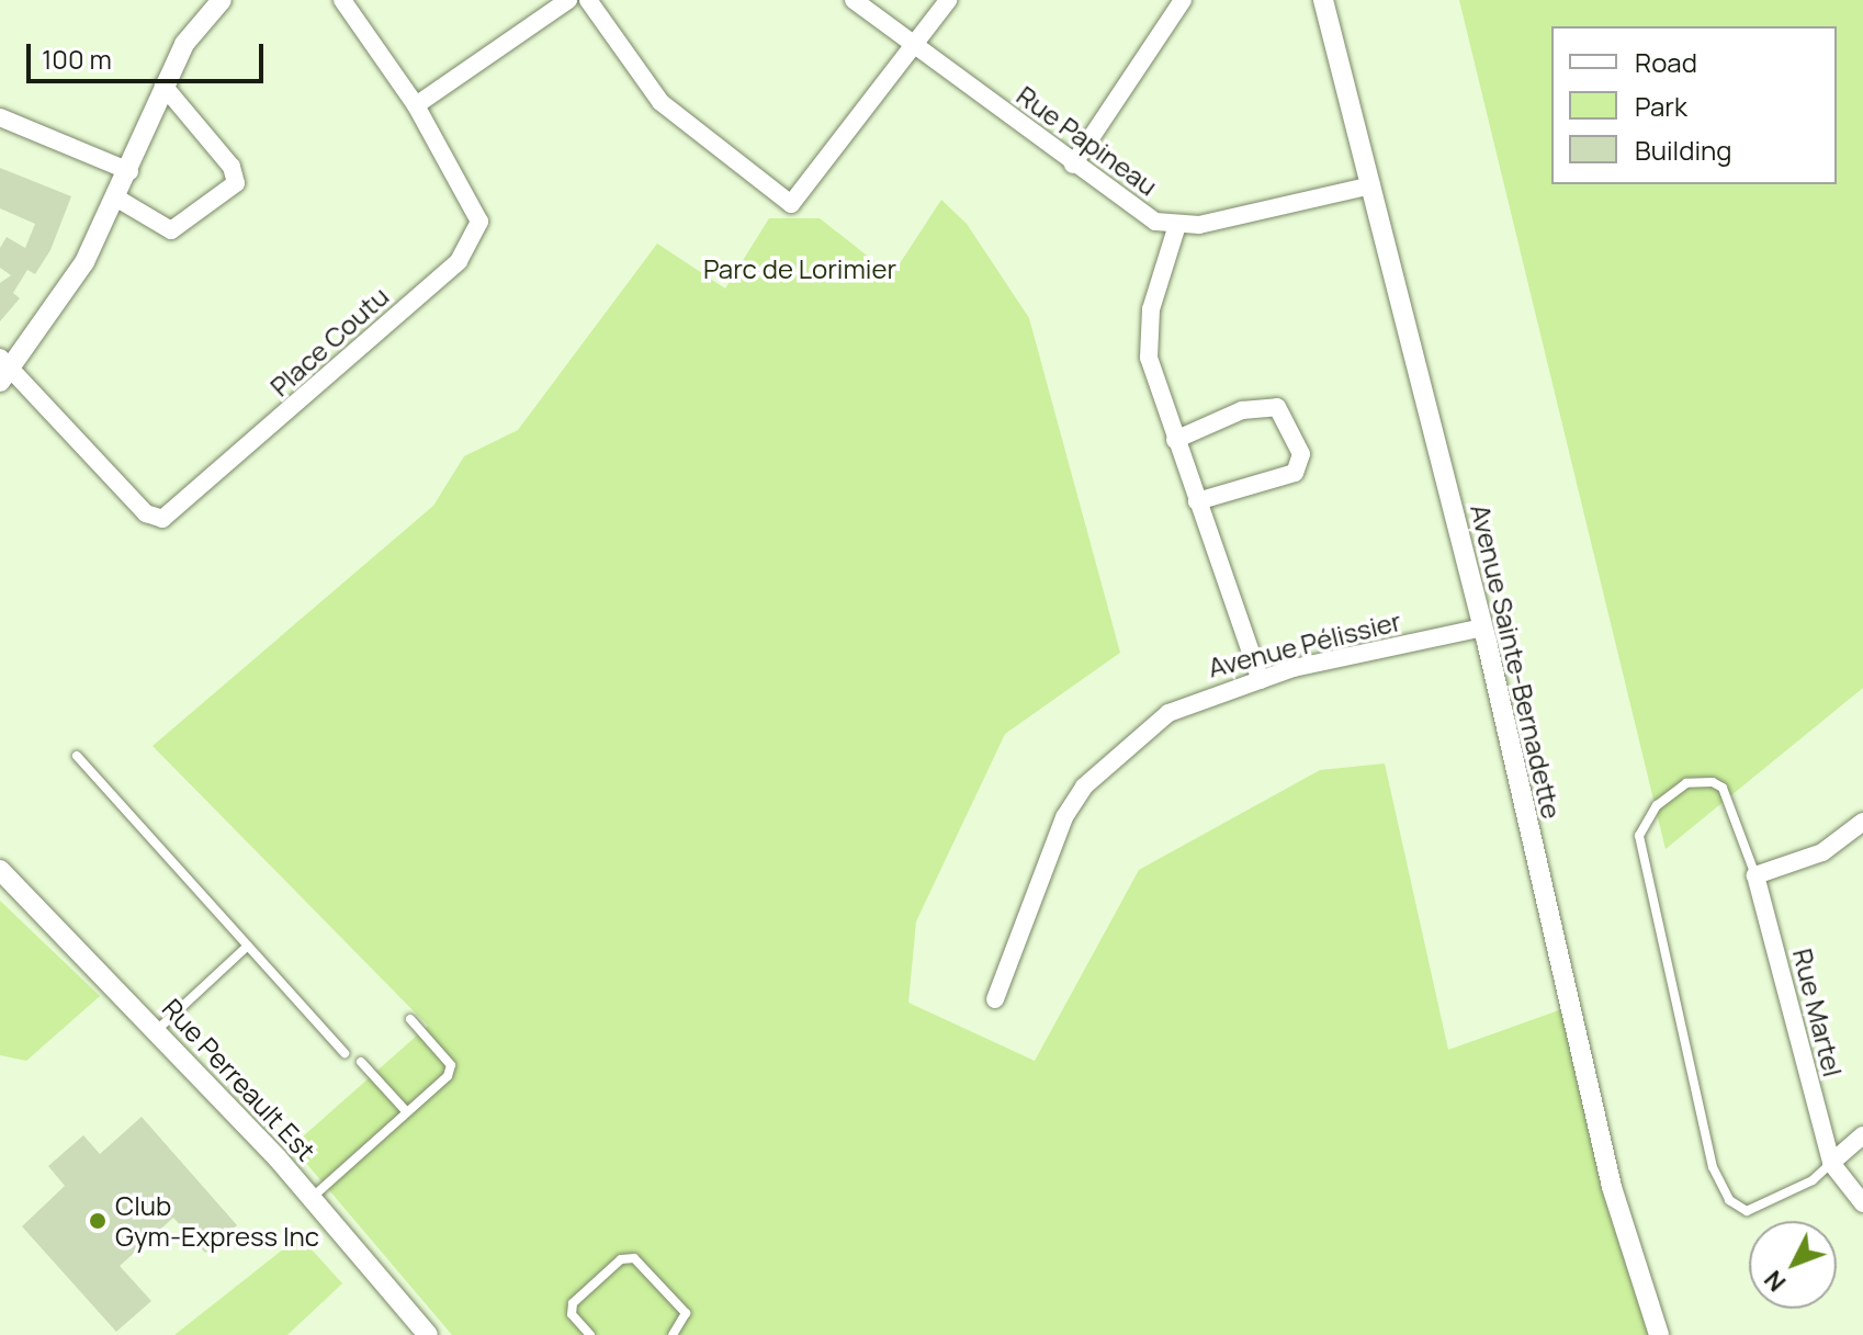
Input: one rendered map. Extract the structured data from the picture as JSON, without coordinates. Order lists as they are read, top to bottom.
{
  "streets": {
    "street": [
      "Rue Papineau",
      "Place Coutu",
      "Avenue Pélissier",
      "Avenue Sainte-Bernadette",
      "Rue Martel",
      "Rue Perreault Est"
    ]
  },
  "crossings": [
    ["Avenue Pélissier", "Avenue Sainte-Bernadette"]
  ],
  "parks": ["Parc de Lorimier"],
  "places": ["Club Gym-Express Inc"],
  "legend": ["Road", "Park", "Building"],
  "scale_bar": "100 m",
  "north": "bottom left"
}
